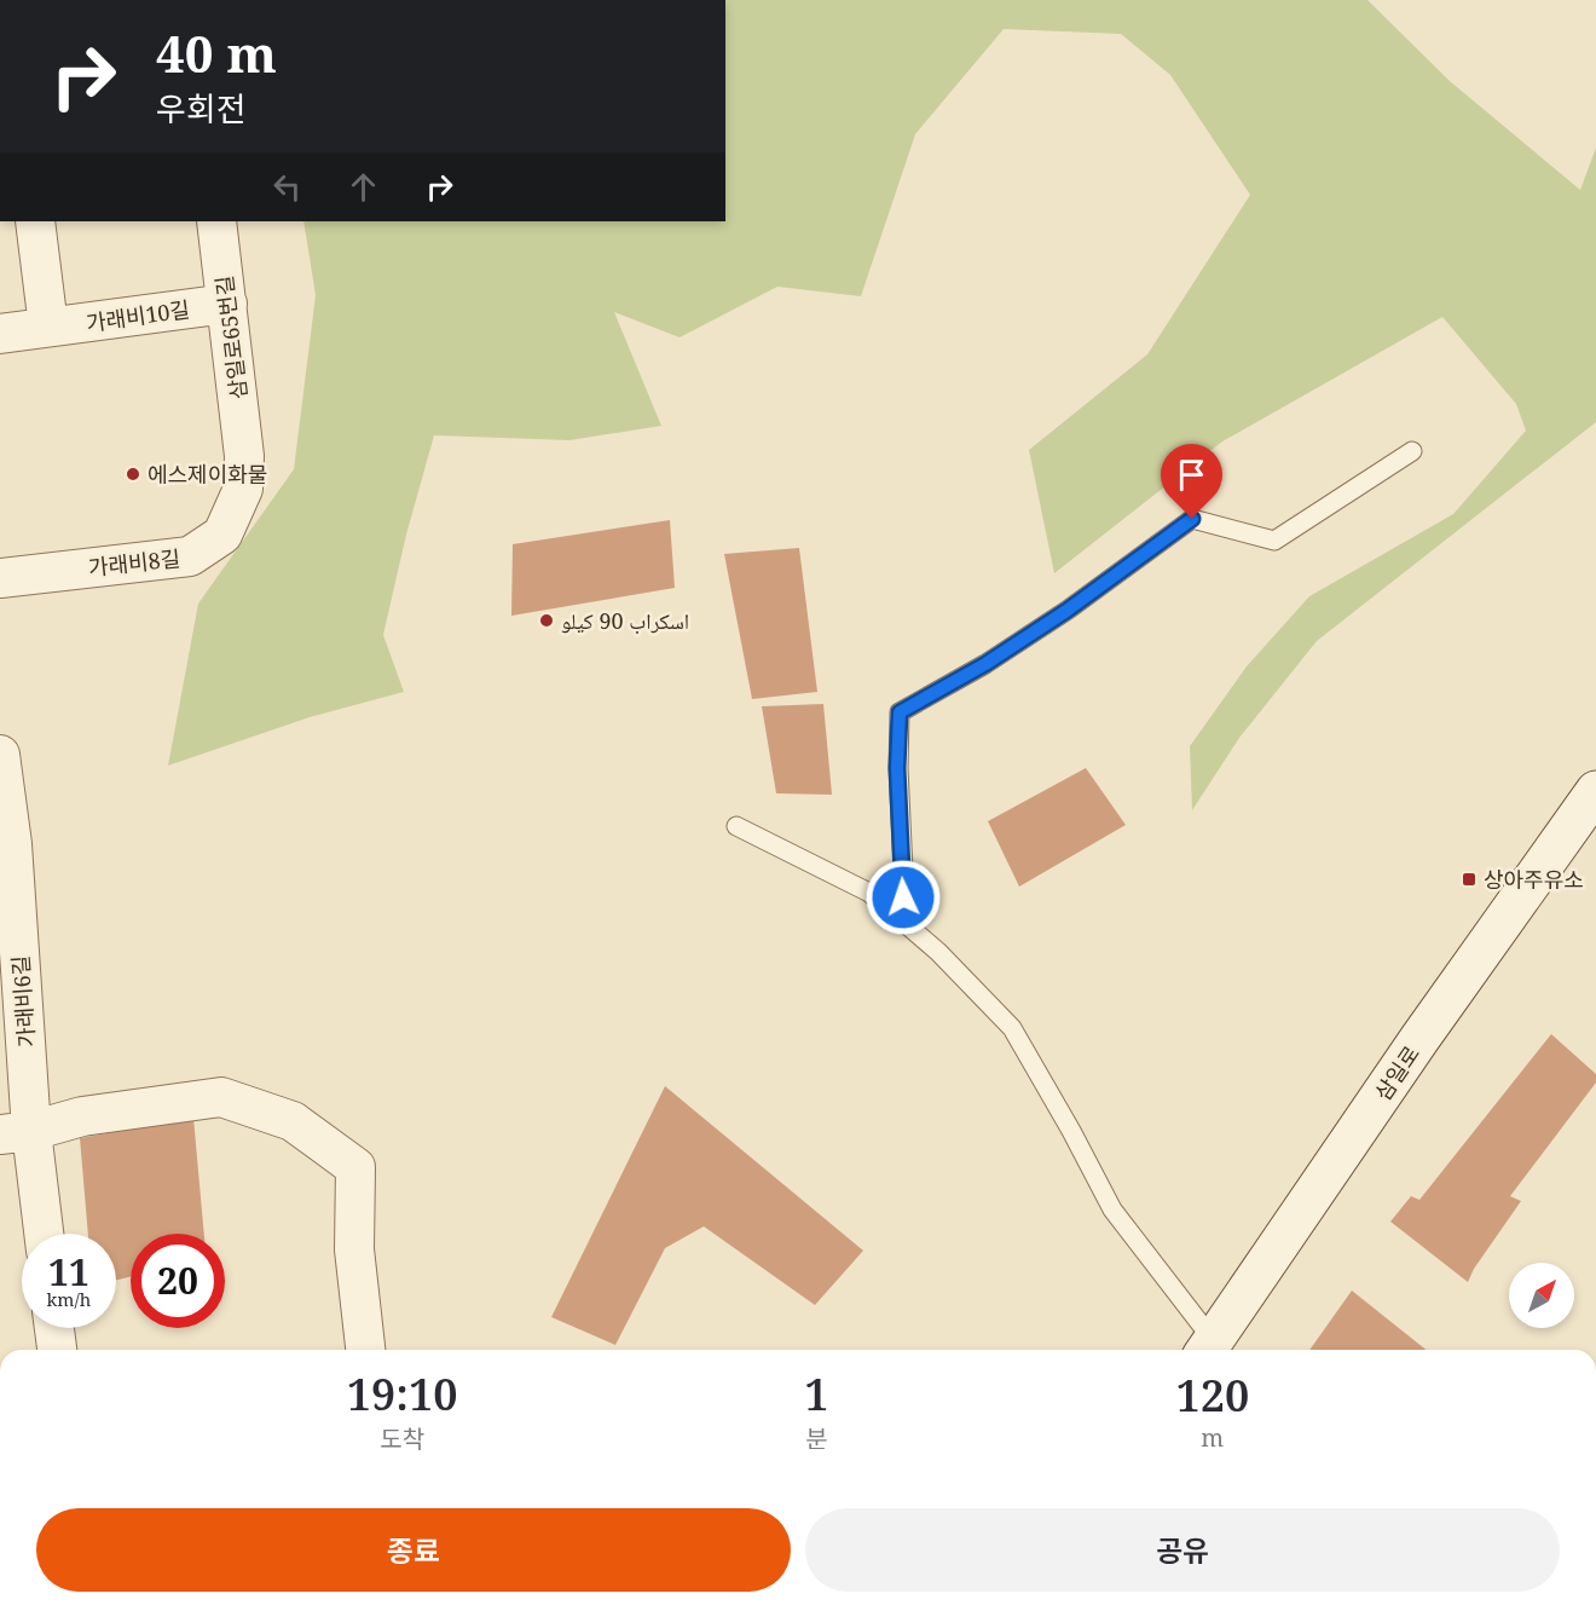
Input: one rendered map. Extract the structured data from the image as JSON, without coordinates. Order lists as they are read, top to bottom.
{
  "streets": {
    "main road": ["삼일로"],
    "street": [
      "가래비10길",
      "삼일로65번길",
      "가래비8길",
      "가래비6길"
    ]
  },
  "crossings": [
    ["가래비10길", "삼일로65번길"],
    ["삼일로65번길", "가래비8길"]
  ],
  "places": {
    "other": ["에스제이화물", "اسكراب 90 كيلو"],
    "transit": ["상아주유소"]
  },
  "north": "top right",
  "page": {
    "turn": ["40 m", "우회전"],
    "speed": "11 km/h",
    "limit": "20",
    "eta": [
      "19:10",
      "도착",
      "1",
      "분",
      "120",
      "m"
    ],
    "buttons": ["종료", "공유"]
  }
}
